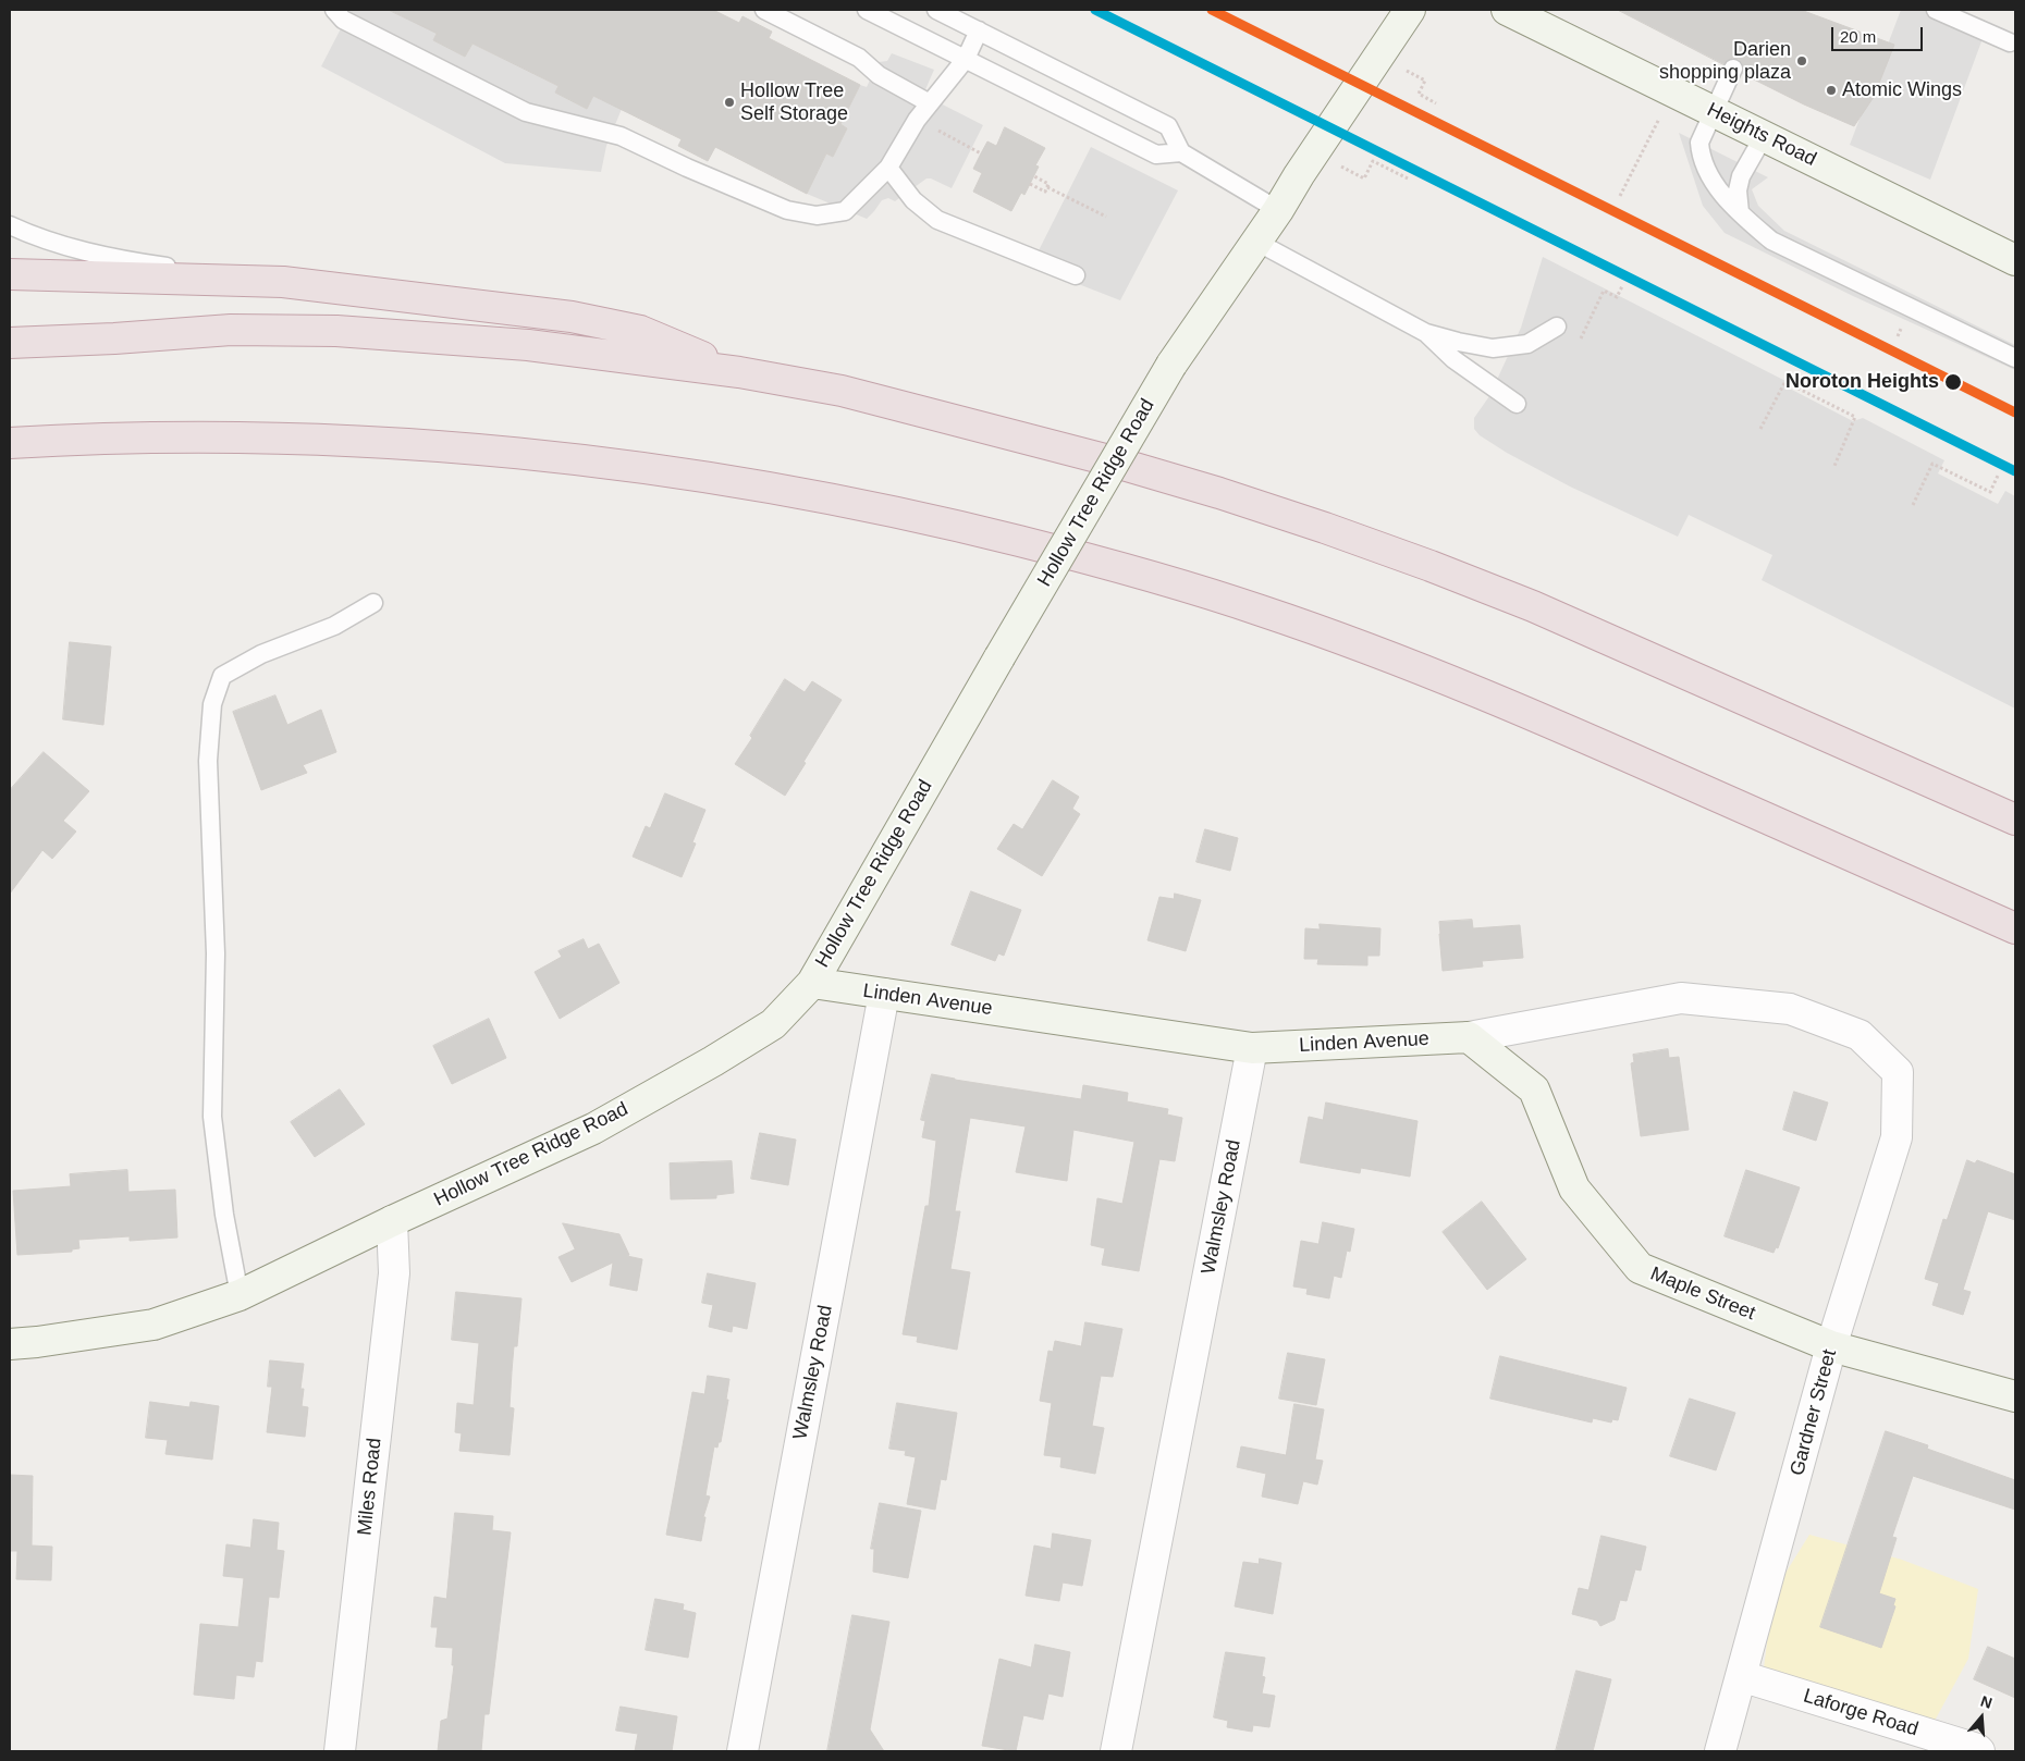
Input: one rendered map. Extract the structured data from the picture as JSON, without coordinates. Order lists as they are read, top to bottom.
{
  "streets": {
    "main road": [
      "Heights Road",
      "Hollow Tree Ridge Road",
      "Linden Avenue",
      "Maple Street"
    ],
    "street": [
      "Walmsley Road",
      "Gardner Street",
      "Miles Road",
      "Laforge Road"
    ]
  },
  "crossings": [
    ["Hollow Tree Ridge Road", "Linden Avenue"],
    ["Hollow Tree Ridge Road", "Miles Road"],
    ["Linden Avenue", "Walmsley Road"],
    ["Linden Avenue", "Maple Street"],
    ["Linden Avenue", "Gardner Street"],
    ["Maple Street", "Gardner Street"],
    ["Gardner Street", "Laforge Road"]
  ],
  "places": [
    "Darien shopping plaza",
    "Atomic Wings",
    "Hollow Tree Self Storage",
    "Noroton Heights"
  ],
  "scale_bar": "20 m",
  "north": "top"
}
